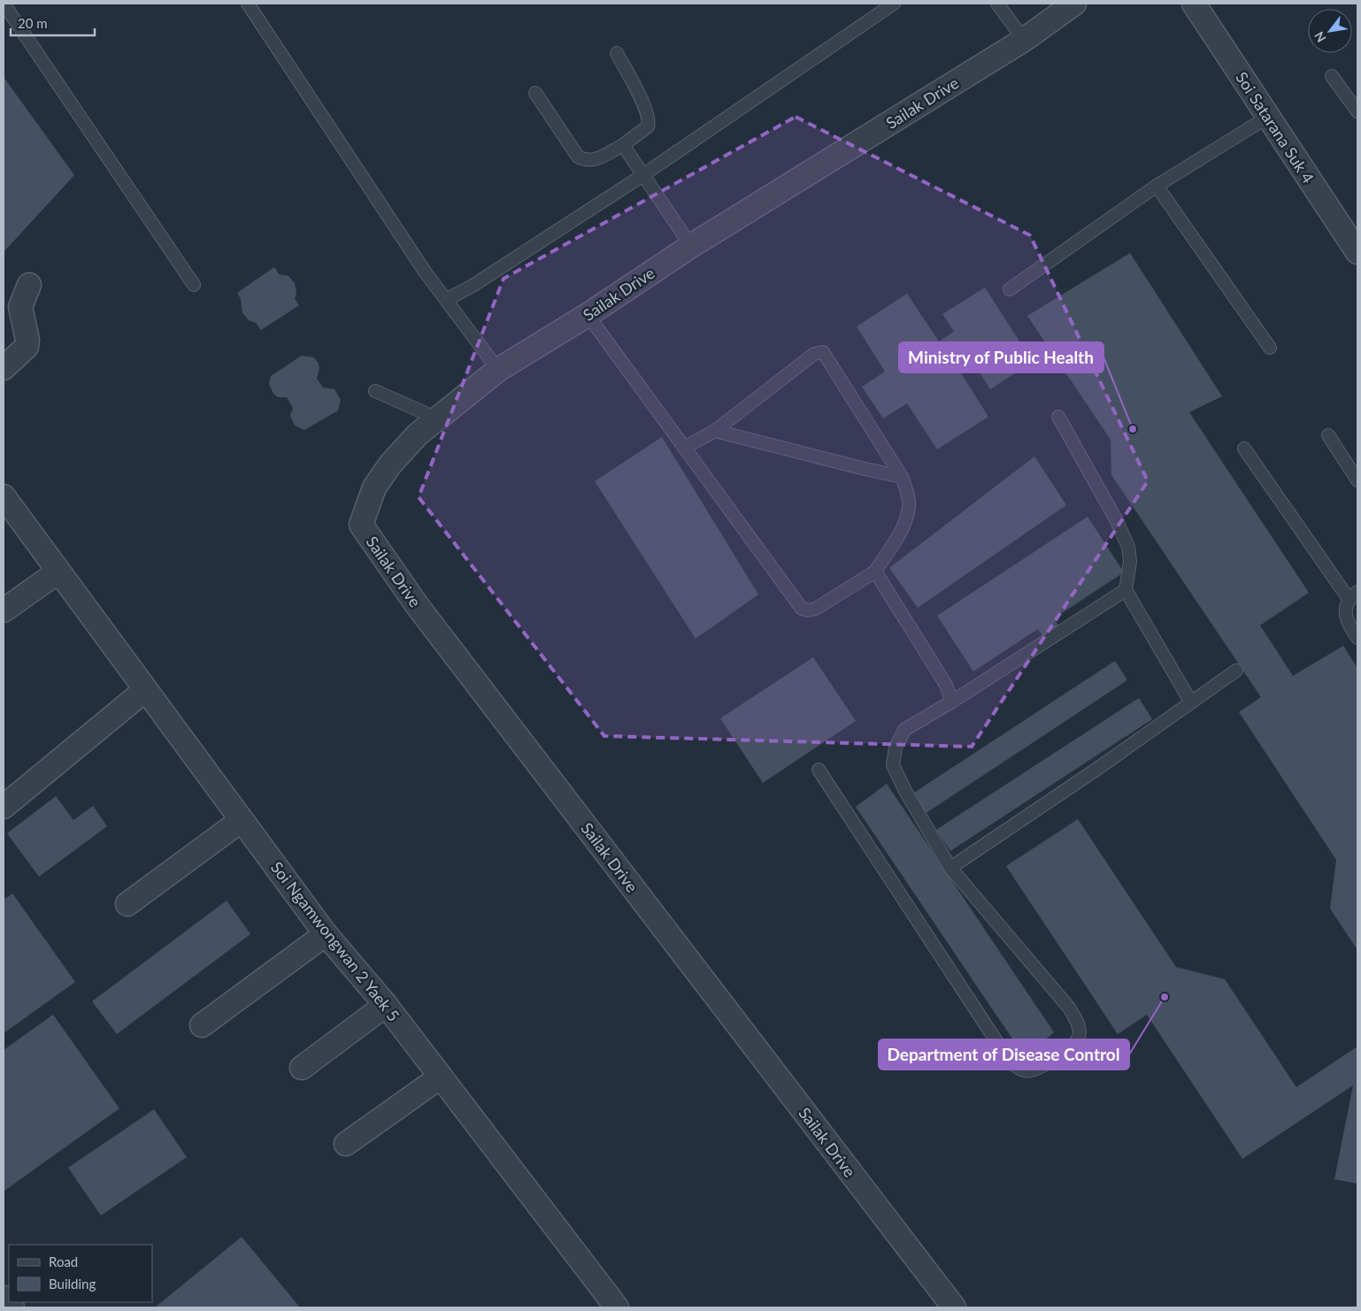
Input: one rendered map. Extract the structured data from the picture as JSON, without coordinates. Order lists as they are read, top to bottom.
{
  "streets": {
    "street": ["Sailak Drive", "Soi Satarana Suk 4", "Soi Ngamwongwan 2 Yaek 5"]
  },
  "places": ["Ministry of Public Health", "Department of Disease Control"],
  "legend": ["Road", "Building"],
  "scale_bar": "20 m",
  "north": "bottom left"
}
